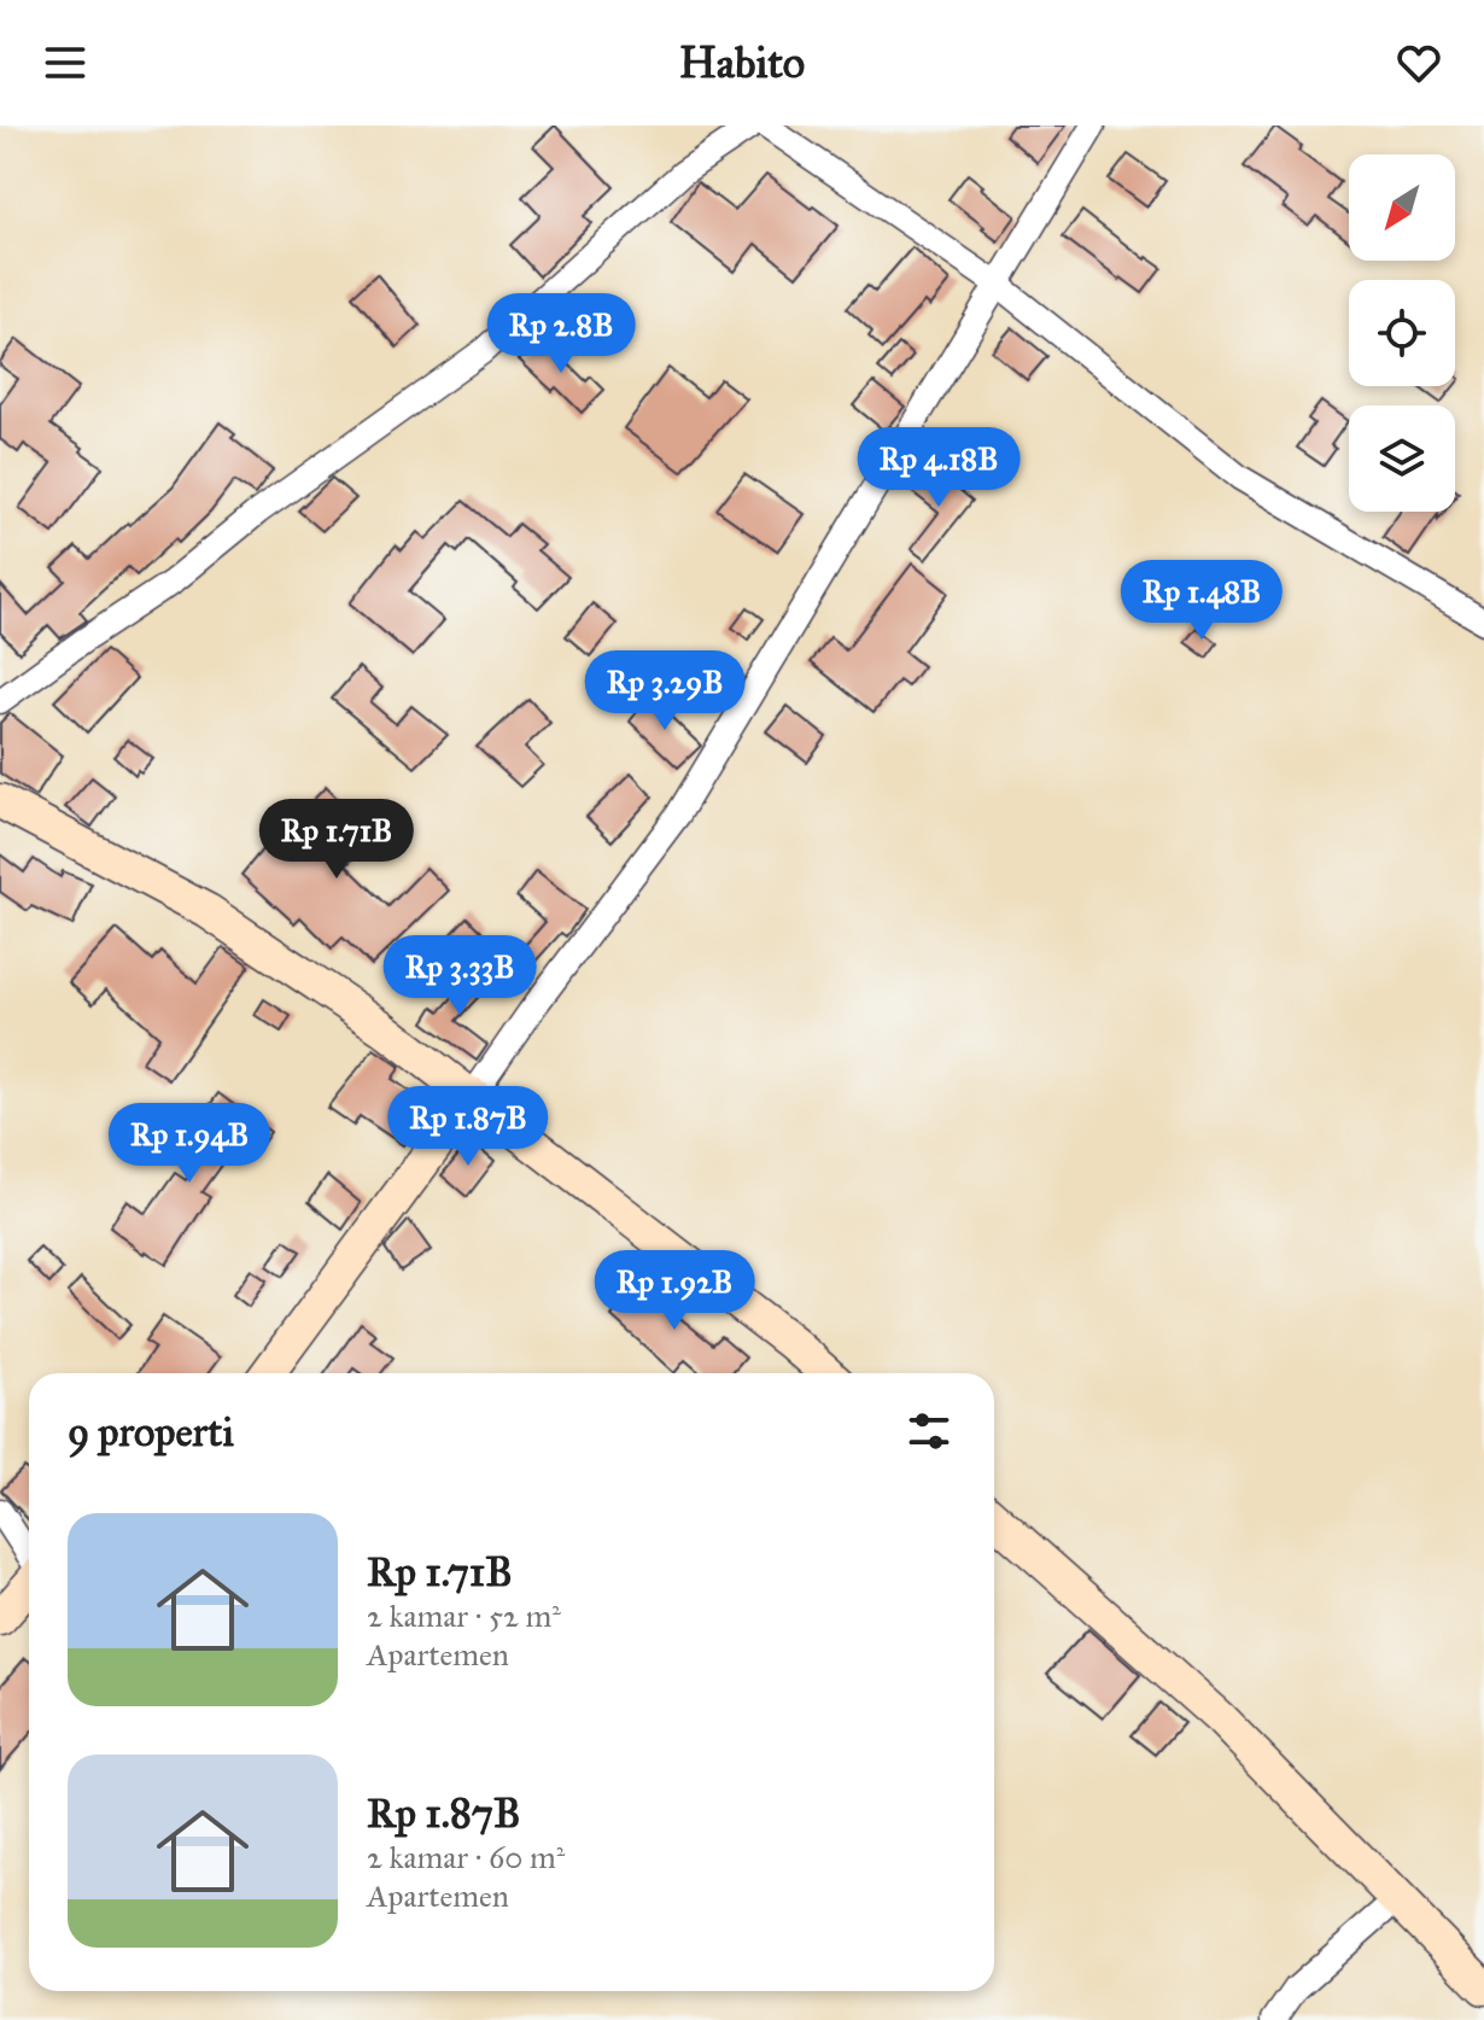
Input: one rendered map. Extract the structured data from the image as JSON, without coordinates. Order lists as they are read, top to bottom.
{
  "north": "bottom left",
  "page": {
    "header": "Habito",
    "price": [
      "Rp 2.8B",
      "Rp 4.18B",
      "Rp 1.48B",
      "Rp 3.29B",
      "Rp 1.71B",
      "Rp 3.33B",
      "Rp 1.87B",
      "Rp 1.94B",
      "Rp 1.92B"
    ],
    "heading": "9 properti",
    "list": [
      {
        "name": "Rp 1.71B",
        "note": "2 kamar · 52 m² · Apartemen"
      },
      {
        "name": "Rp 1.87B",
        "note": "2 kamar · 60 m² · Apartemen"
      }
    ]
  }
}
